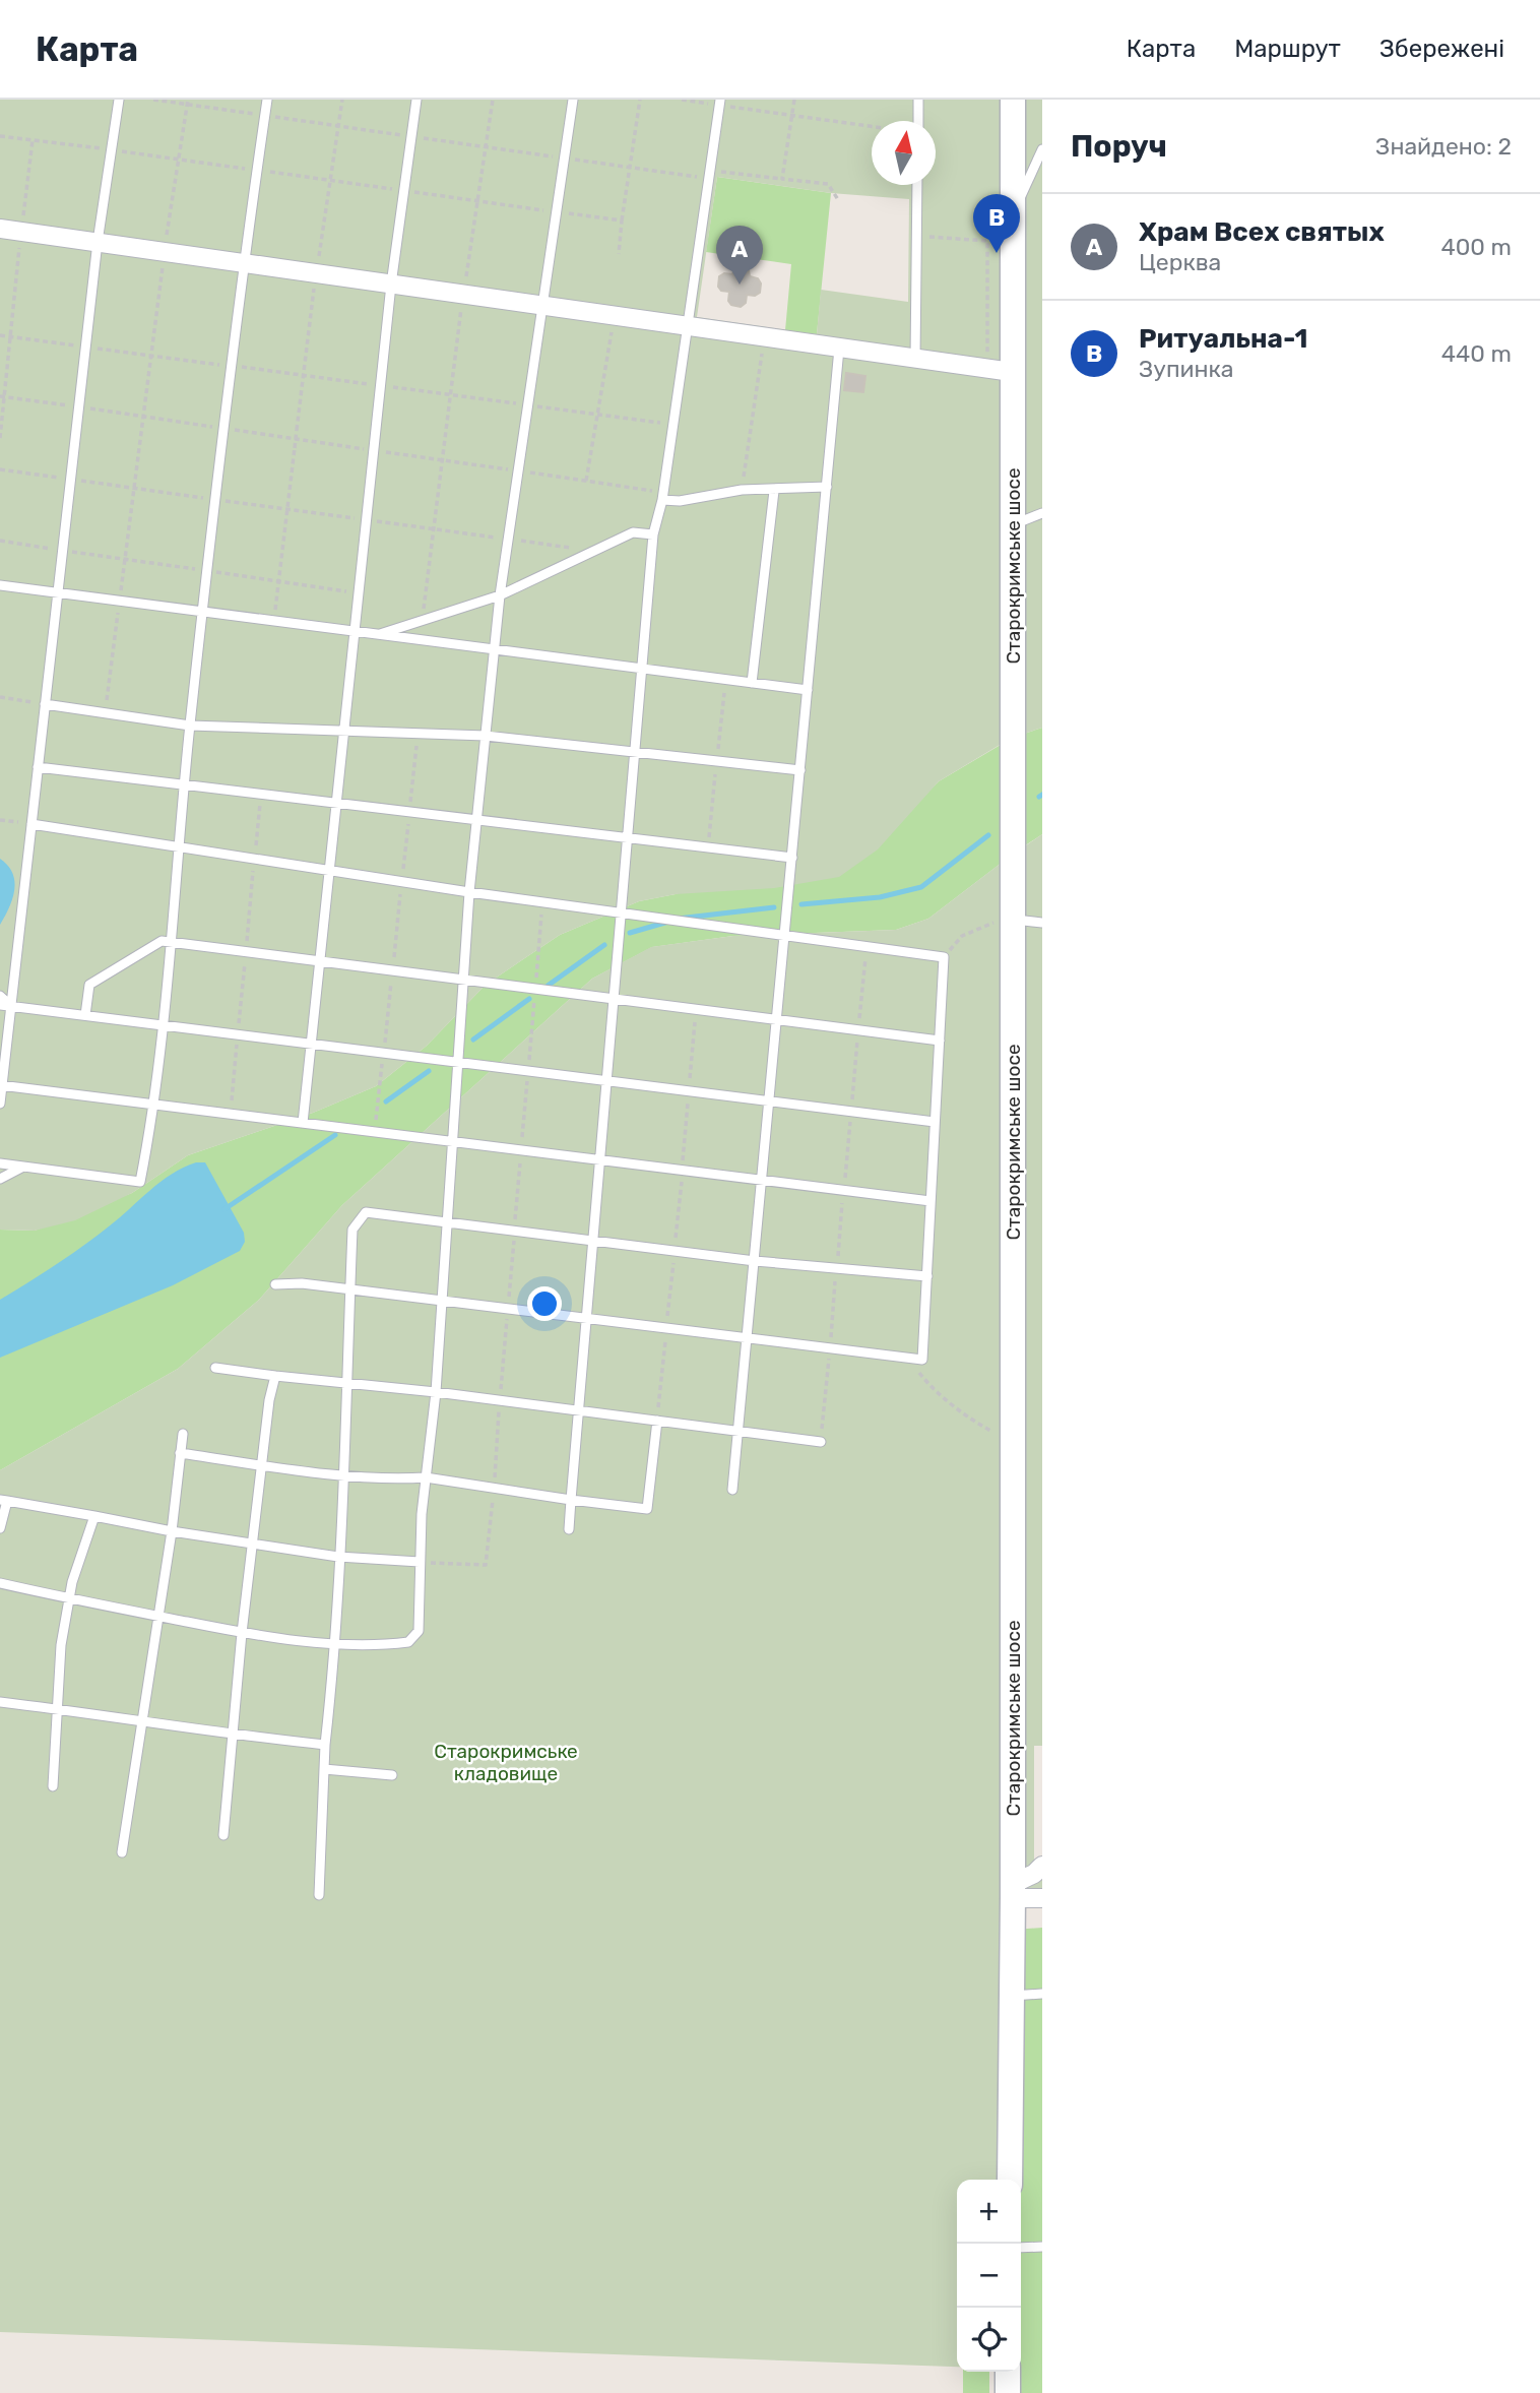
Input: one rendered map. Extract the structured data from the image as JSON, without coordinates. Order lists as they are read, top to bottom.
{
  "streets": {
    "street": ["Старокримське шосе"]
  },
  "parks": ["Старокримське кладовище"],
  "north": "top",
  "page": {
    "header": "Карта",
    "nav": ["Карта", "Маршрут", "Збережені"],
    "heading": ["Поруч", "Знайдено: 2"],
    "list": [
      {
        "mark": "A",
        "name": "Храм Всех святых",
        "note": "Церква",
        "value": "400 m"
      },
      {
        "mark": "B",
        "name": "Ритуальна-1",
        "note": "Зупинка",
        "value": "440 m"
      }
    ],
    "pins": ["B", "A"],
    "map_buttons": ["+", "−"]
  }
}
